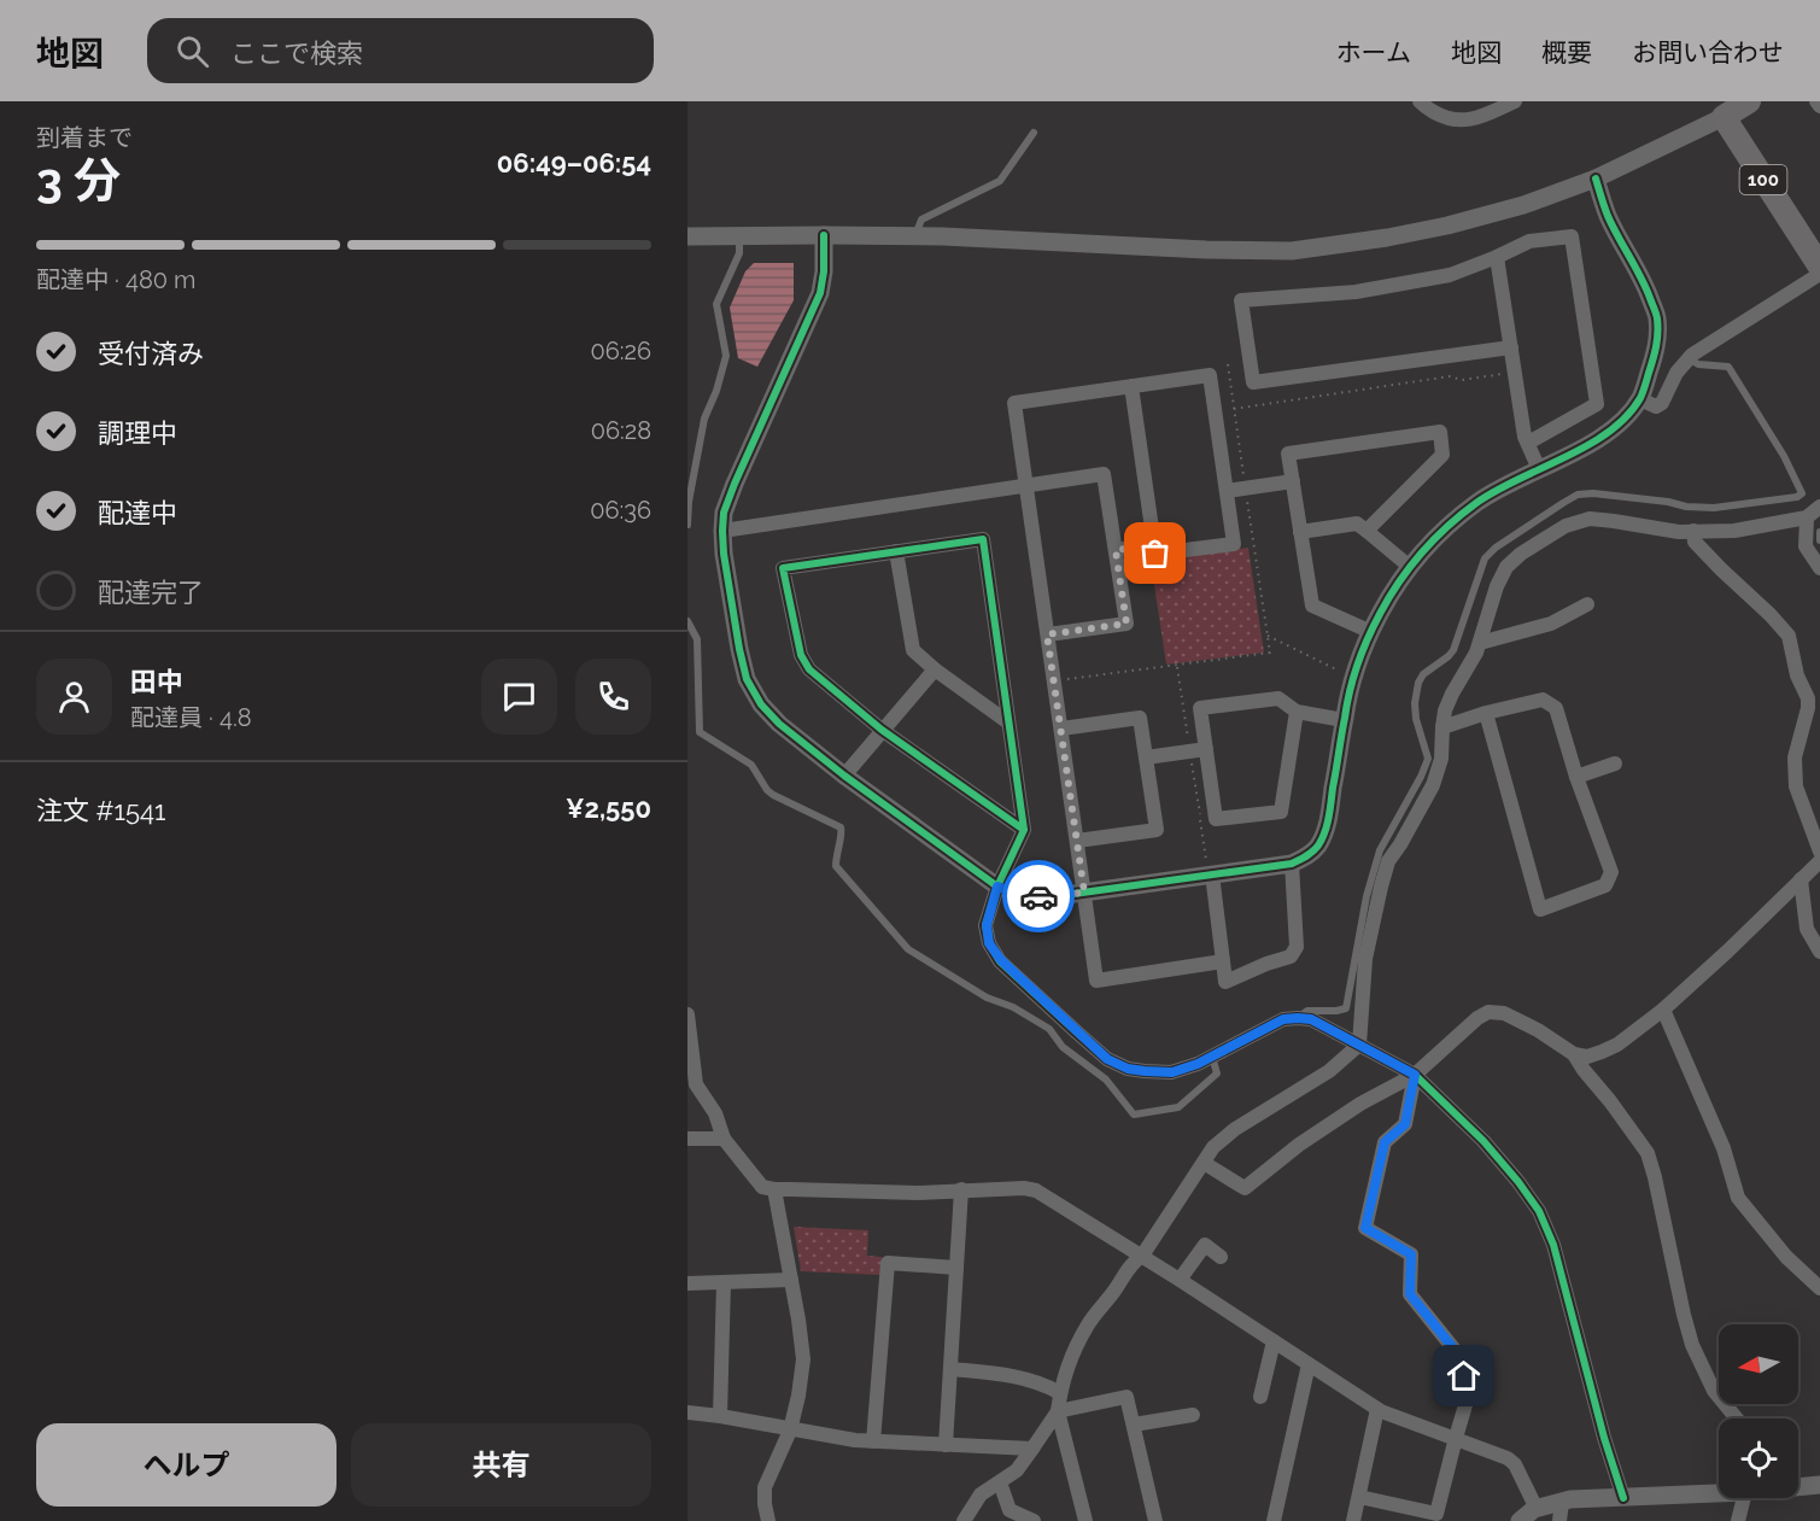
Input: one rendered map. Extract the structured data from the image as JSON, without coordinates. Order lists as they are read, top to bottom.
{
  "streets": {
    "main road": ["100"]
  },
  "north": "left",
  "page": {
    "header": "地図",
    "search": "ここで検索",
    "nav": [
      "ホーム",
      "地図",
      "概要",
      "お問い合わせ"
    ],
    "heading": ["3 分", "到着まで", "06:49–06:54"],
    "panel": [
      "田中",
      "配達員 · 4.8",
      "注文 #1541",
      "¥2,550"
    ],
    "bar": "配達中 · 480 m",
    "list": [
      ["受付済み", "06:26"],
      ["調理中", "06:28"],
      ["配達中", "06:36"],
      "配達完了"
    ],
    "buttons": ["ヘルプ", "共有"]
  }
}
